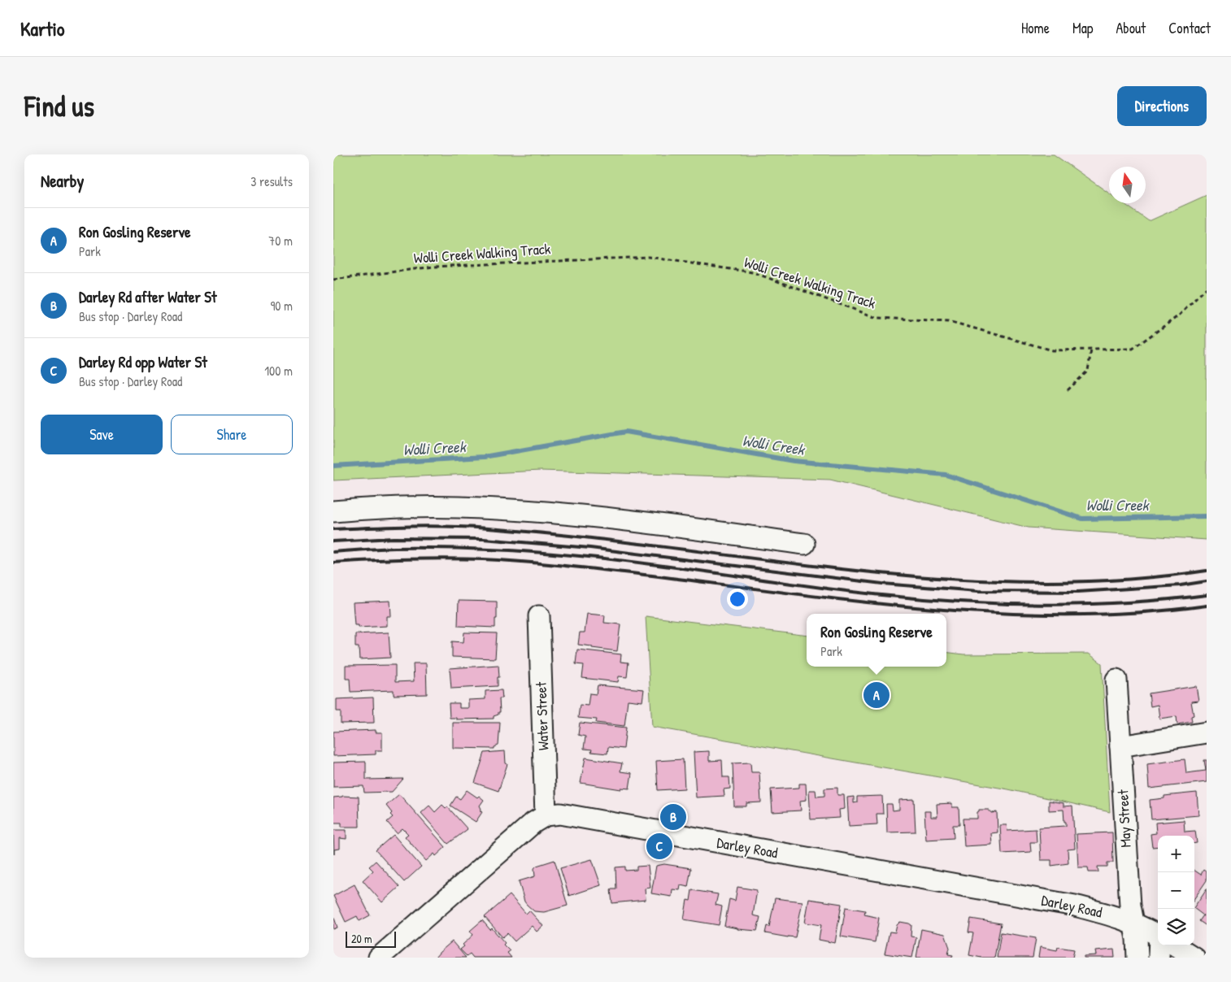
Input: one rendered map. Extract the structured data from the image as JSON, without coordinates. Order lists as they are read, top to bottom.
{
  "streets": {
    "street": ["Water Street", "May Street", "Darley Road"],
    "path": ["Wolli Creek Walking Track"]
  },
  "crossings": [
    ["Water Street", "Darley Road"],
    ["May Street", "Darley Road"]
  ],
  "water": ["Wolli Creek"],
  "scale_bar": "20 m",
  "north": "top",
  "page": {
    "header": "Kartio",
    "nav": [
      "Home",
      "Map",
      "About",
      "Contact"
    ],
    "buttons": [
      "Directions",
      ["Save", "Share"]
    ],
    "title": "Find us",
    "heading": ["Nearby", "3 results"],
    "list": [
      {
        "mark": "A",
        "name": "Ron Gosling Reserve",
        "note": "Park",
        "value": "70 m"
      },
      {
        "mark": "B",
        "name": "Darley Rd after Water St",
        "note": "Bus stop · Darley Road",
        "value": "90 m"
      },
      {
        "mark": "C",
        "name": "Darley Rd opp Water St",
        "note": "Bus stop · Darley Road",
        "value": "100 m"
      }
    ],
    "popup": ["Ron Gosling Reserve", "Park"],
    "pins": ["A", "B", "C"],
    "map_buttons": ["+", "−"],
    "scale": "20 m"
  }
}
